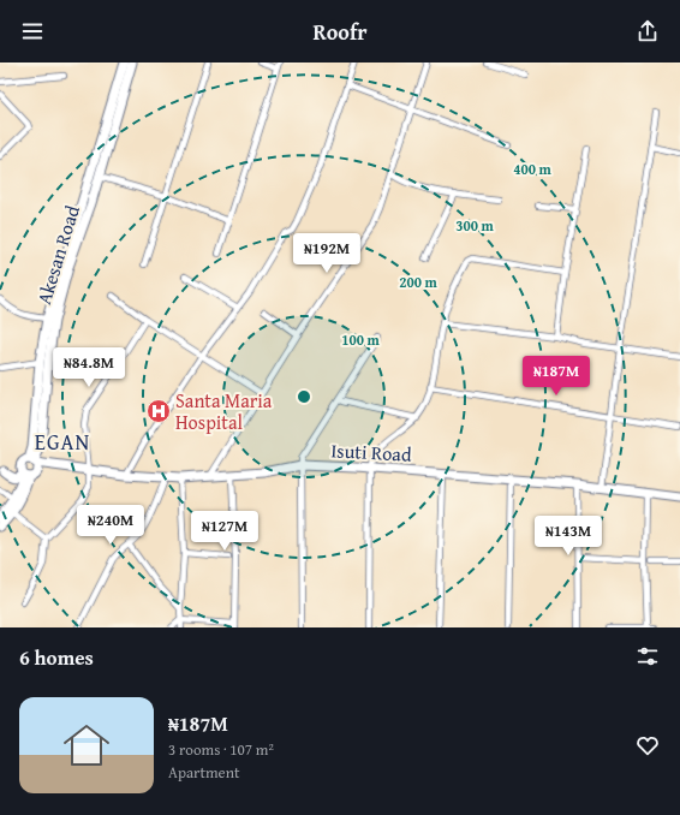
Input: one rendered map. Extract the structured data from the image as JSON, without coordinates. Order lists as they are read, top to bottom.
{
  "streets": {
    "street": ["Akesan Road", "Isuti Road"]
  },
  "crossings": [
    ["Akesan Road", "Isuti Road"]
  ],
  "districts": ["EGAN"],
  "places": {
    "hospital": ["Santa Maria Hospital"]
  },
  "page": {
    "header": "Roofr",
    "price": [
      "₦192M",
      "₦84.8M",
      "₦187M",
      "₦240M",
      "₦127M",
      "₦143M"
    ],
    "heading": "6 homes",
    "list": [
      {
        "name": "₦187M",
        "note": "3 rooms · 107 m² · Apartment"
      }
    ]
  },
  "rings": [
    "400 m",
    "300 m",
    "200 m",
    "100 m"
  ]
}
